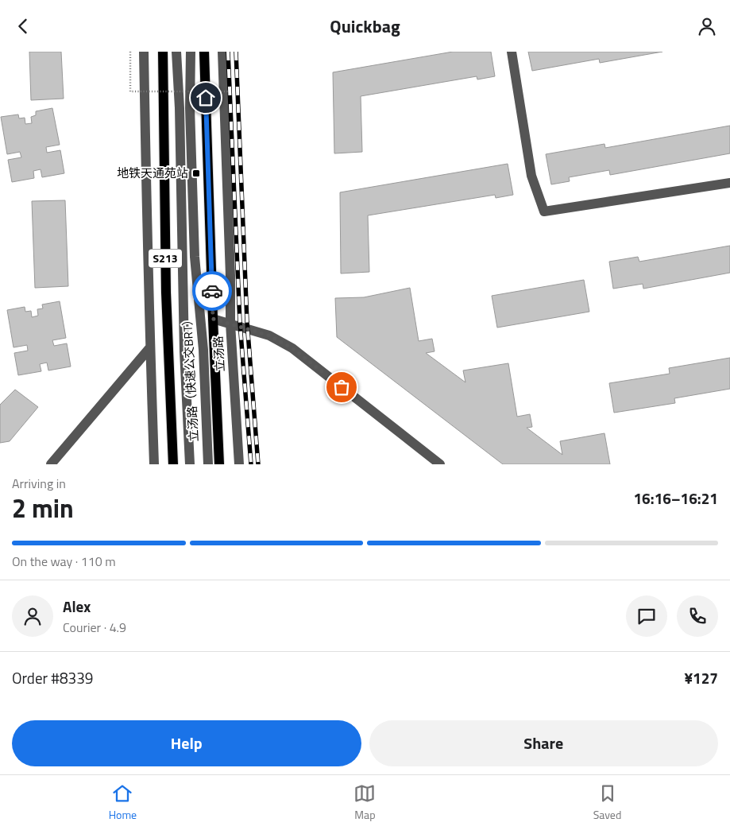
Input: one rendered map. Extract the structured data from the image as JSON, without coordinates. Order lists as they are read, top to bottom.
{
  "streets": {
    "main road": ["S213", "立汤路"],
    "street": ["立汤路（快速公交BRT）"]
  },
  "places": {
    "transit": ["地铁天通苑站"]
  },
  "page": {
    "header": "Quickbag",
    "heading": ["2 min", "Arriving in", "16:16–16:21"],
    "panel": [
      "Alex",
      "Courier · 4.9",
      "Order #8339",
      "¥127"
    ],
    "bar": "On the way · 110 m",
    "buttons": ["Help", "Share"],
    "tabs": ["Home", "Map", "Saved"]
  }
}
